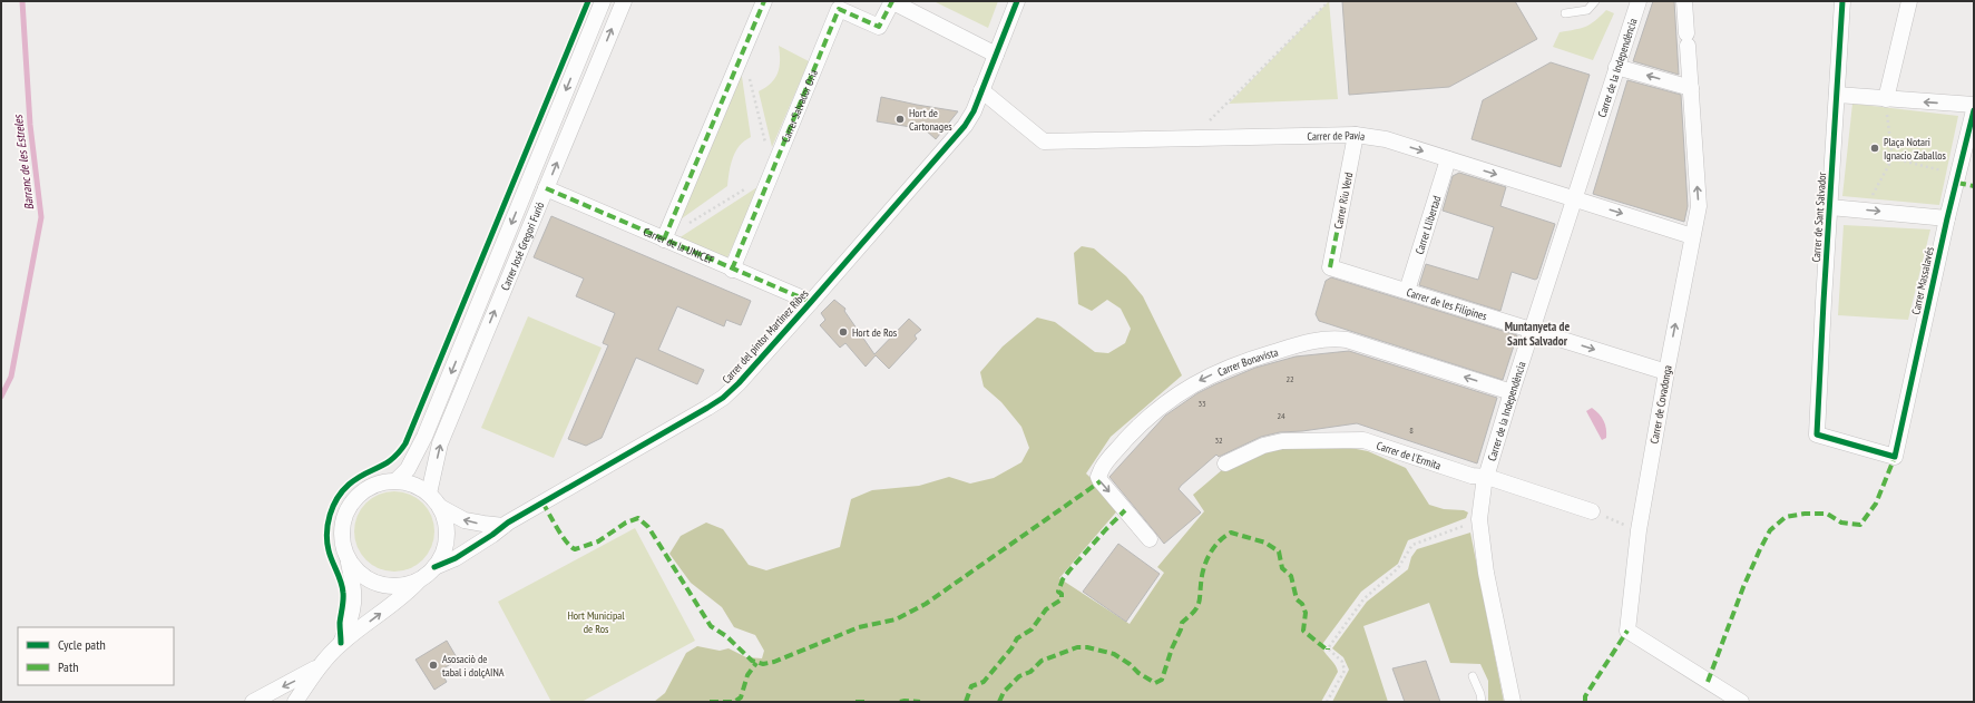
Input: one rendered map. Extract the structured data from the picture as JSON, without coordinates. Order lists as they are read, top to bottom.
{
  "streets": {
    "street": [
      "Carrer de la Independència",
      "Carrer Salvador Oria",
      "Carrer de Pavia",
      "Carrer Riu Verd",
      "Carrer de Sant Salvador",
      "Carrer Llibertad",
      "Carrer José Gregori Furió",
      "Carrer de la UNICEF",
      "Carrer Massalavés",
      "Carrer de les Filipines",
      "Carrer del pintor Martinez Ribes",
      "Carrer Bonavista",
      "Carrer de Covadonga",
      "Carrer de l'Ermita"
    ]
  },
  "crossings": [
    ["Carrer de la Independència", "Carrer de Pavia"],
    ["Carrer de la Independència", "Carrer de les Filipines"],
    ["Carrer de la Independència", "Carrer Bonavista"],
    ["Carrer de la Independència", "Carrer de l'Ermita"],
    ["Carrer Salvador Oria", "Carrer de la UNICEF"],
    ["Carrer de Pavia", "Carrer Riu Verd"],
    ["Carrer de Pavia", "Carrer Llibertad"],
    ["Carrer de Pavia", "Carrer del pintor Martinez Ribes"],
    ["Carrer de Pavia", "Carrer de Covadonga"],
    ["Carrer Riu Verd", "Carrer de les Filipines"],
    ["Carrer de Sant Salvador", "Carrer Massalavés"],
    ["Carrer Llibertad", "Carrer de les Filipines"],
    ["Carrer José Gregori Furió", "Carrer de la UNICEF"],
    ["Carrer José Gregori Furió", "Carrer del pintor Martinez Ribes"],
    ["Carrer de la UNICEF", "Carrer del pintor Martinez Ribes"],
    ["Carrer de les Filipines", "Carrer de Covadonga"]
  ],
  "one_way": ["Carrer de Pavia", "Carrer de les Filipines", "Carrer de Covadonga"],
  "districts": ["Muntanyeta de Sant Salvador"],
  "water": ["Barranc de les Estreles"],
  "parks": ["Hort Municipal de Ros"],
  "places": [
    "Hort de Cartonages",
    "Plaça Notari Ignacio Zaballos",
    "Hort de Ros",
    "Asosaciò de tabal i dolçAINA"
  ],
  "house_numbers": [
    "22",
    "33",
    "24",
    "8",
    "32"
  ],
  "legend": ["Cycle path", "Path"]
}
